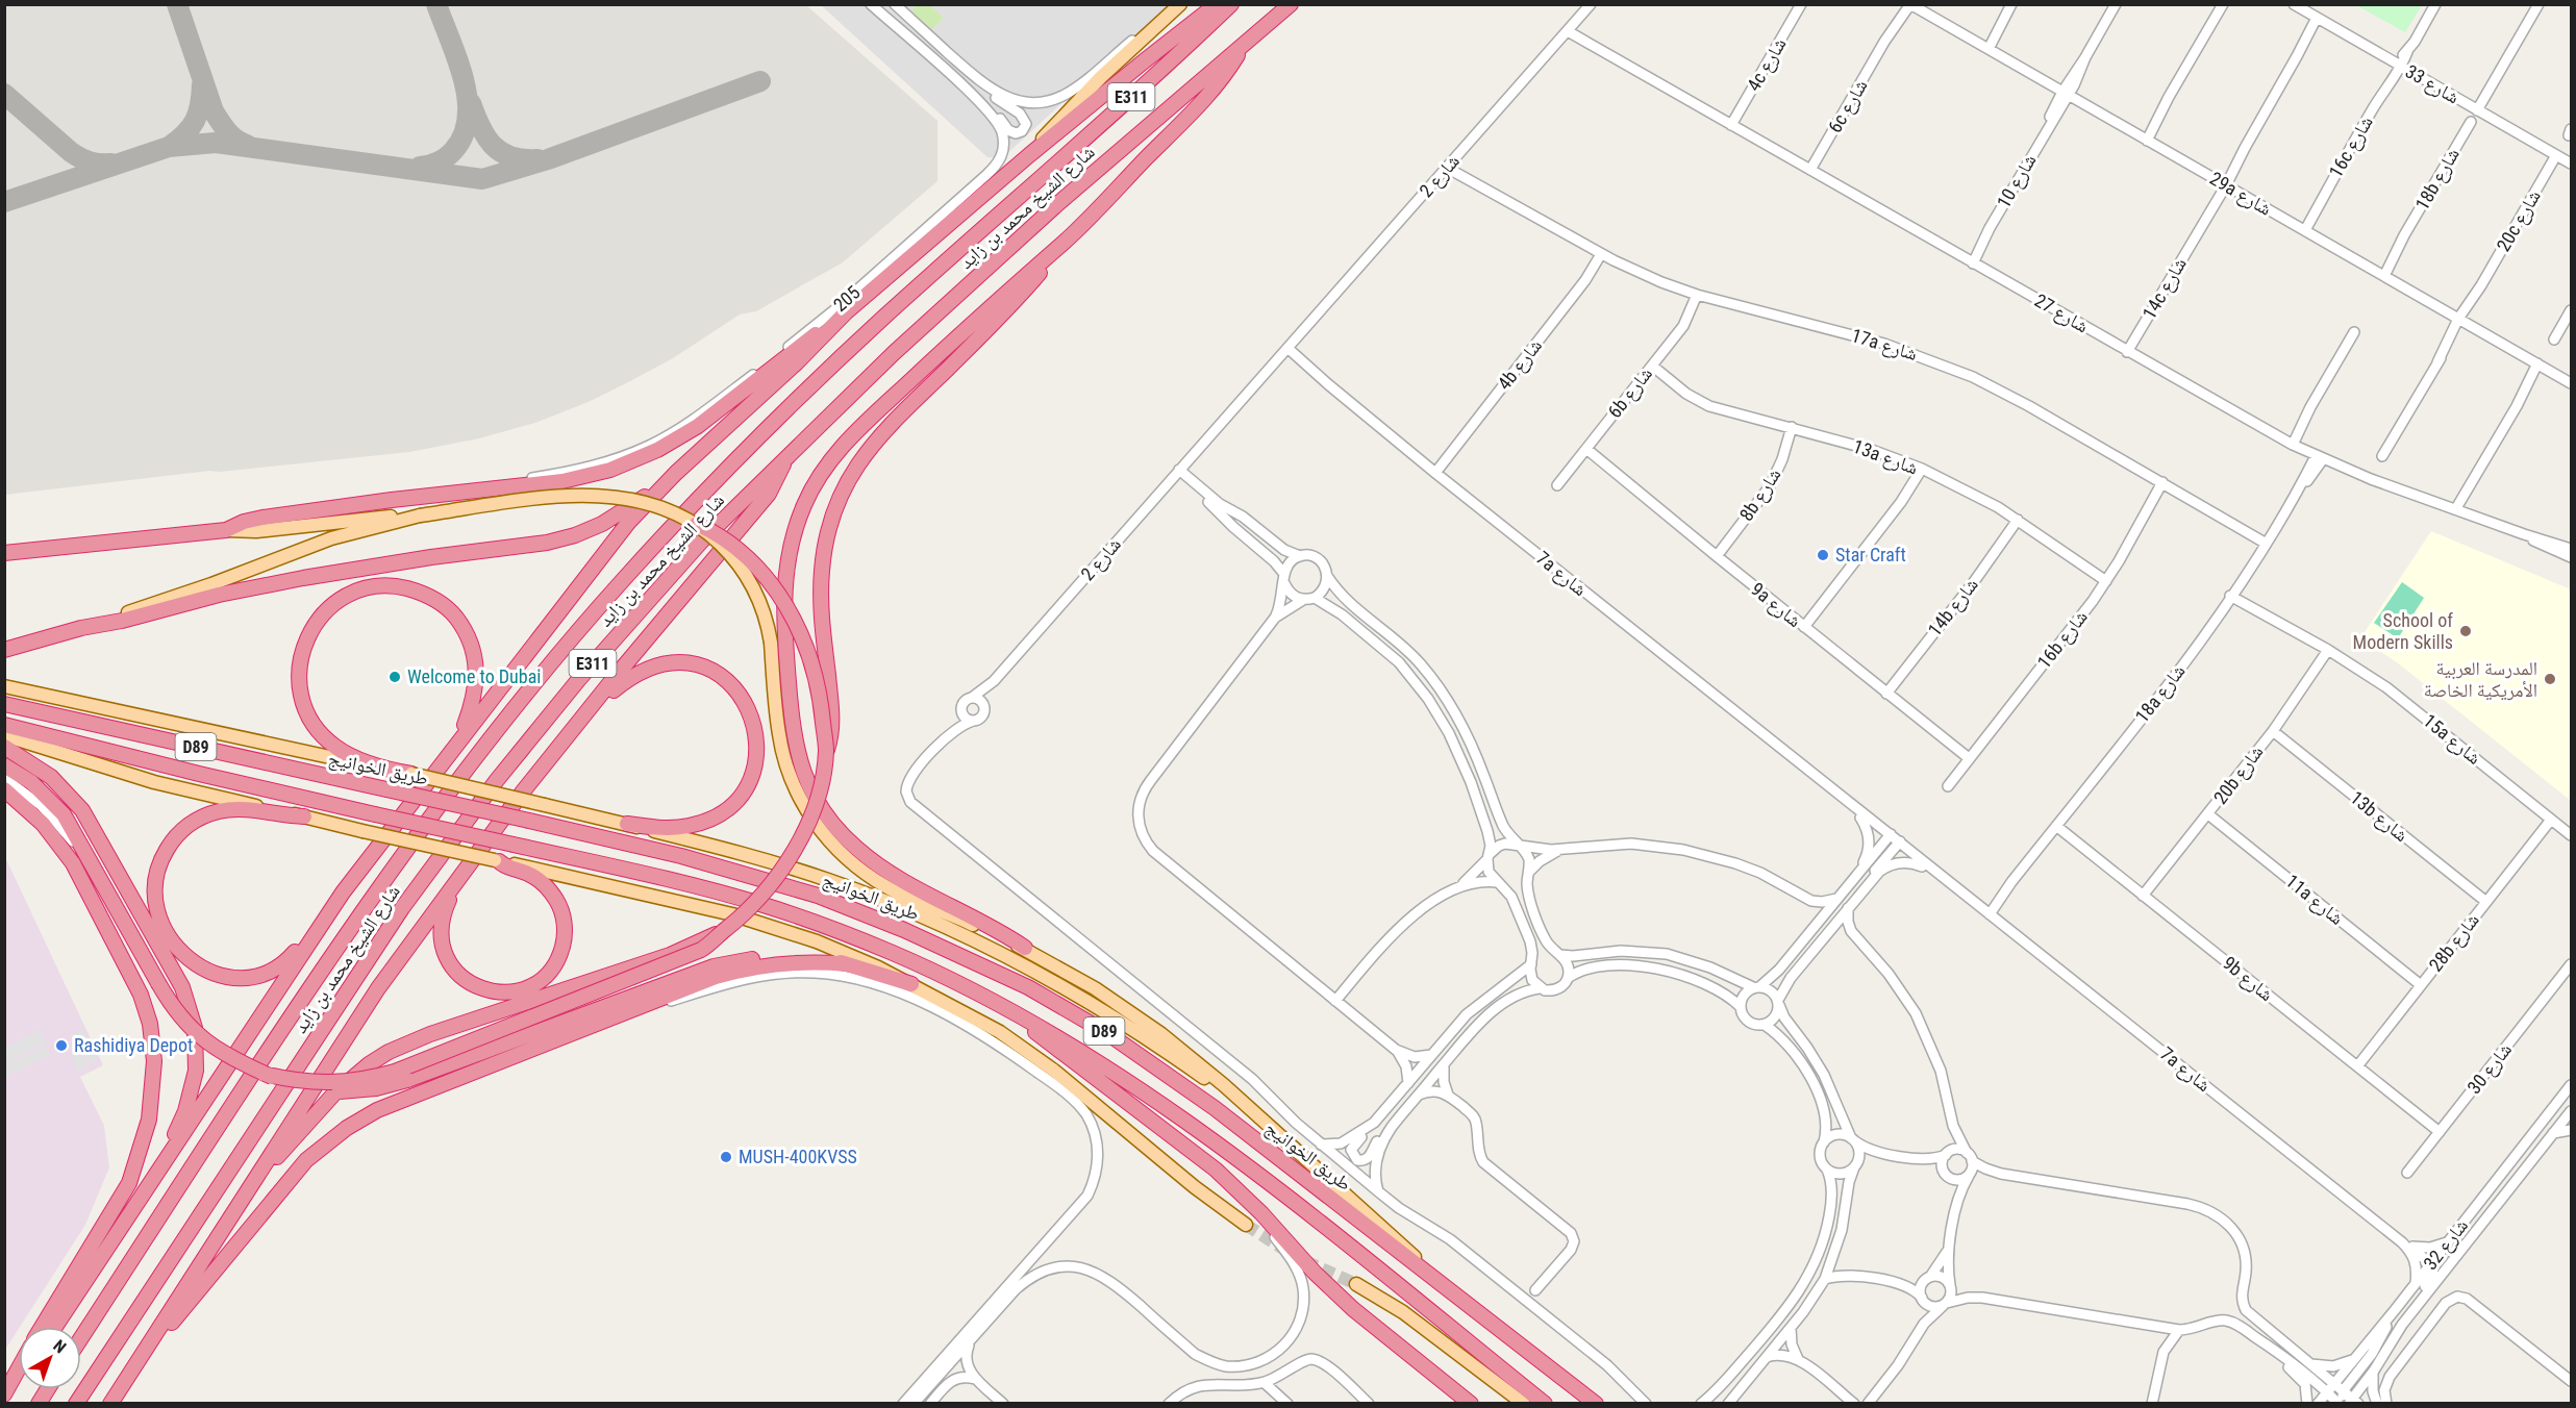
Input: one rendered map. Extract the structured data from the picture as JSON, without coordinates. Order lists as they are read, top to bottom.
{
  "streets": {
    "highway": [
      "E311",
      "شارع الشيخ محمد بن زايد",
      "D89",
      "طريق الخوانيج"
    ],
    "street": [
      "4c شارع",
      "شارع 33",
      "6c شارع",
      "16c شارع",
      "شارع 2",
      "18b شارع",
      "شارع 10",
      "29a شارع",
      "20c شارع",
      "14c شارع",
      "205",
      "شارع 27",
      "17a شارع",
      "4b شارع",
      "6b شارع",
      "13a شارع",
      "8b شارع",
      "7a شارع",
      "9a شارع",
      "14b شارع",
      "16b شارع",
      "18a شارع",
      "15a شارع",
      "20b شارع",
      "13b شارع",
      "11a شارع",
      "28b شارع",
      "9b شارع",
      "شارع 30",
      "شارع 32"
    ]
  },
  "crossings": [
    ["4c شارع", "شارع 27"],
    ["شارع 33", "16c شارع"],
    ["شارع 33", "20c شارع"],
    ["شارع 33", "14c شارع"],
    ["6c شارع", "29a شارع"],
    ["6c شارع", "شارع 27"],
    ["16c شارع", "29a شارع"],
    ["شارع 2", "شارع 27"],
    ["شارع 2", "17a شارع"],
    ["شارع 2", "7a شارع"],
    ["18b شارع", "29a شارع"],
    ["شارع 10", "29a شارع"],
    ["شارع 10", "شارع 27"],
    ["29a شارع", "20c شارع"],
    ["29a شارع", "14c شارع"],
    ["14c شارع", "شارع 27"],
    ["شارع 27", "18a شارع"],
    ["17a شارع", "4b شارع"],
    ["17a شارع", "6b شارع"],
    ["17a شارع", "16b شارع"],
    ["17a شارع", "18a شارع"],
    ["4b شارع", "7a شارع"],
    ["6b شارع", "13a شارع"],
    ["6b شارع", "9a شارع"],
    ["13a شارع", "8b شارع"],
    ["13a شارع", "14b شارع"],
    ["13a شارع", "16b شارع"],
    ["8b شارع", "9a شارع"],
    ["7a شارع", "18a شارع"],
    ["7a شارع", "شارع 32"],
    ["9a شارع", "14b شارع"],
    ["9a شارع", "16b شارع"],
    ["18a شارع", "15a شارع"],
    ["18a شارع", "9b شارع"],
    ["15a شارع", "20b شارع"],
    ["15a شارع", "28b شارع"],
    ["20b شارع", "13b شارع"],
    ["20b شارع", "11a شارع"],
    ["20b شارع", "9b شارع"],
    ["13b شارع", "28b شارع"],
    ["11a شارع", "28b شارع"],
    ["28b شارع", "9b شارع"],
    ["9b شارع", "شارع 30"]
  ],
  "places": [
    "Star Craft",
    "School of Modern Skills",
    "Welcome to Dubai",
    "المدرسة العربية الأمريكية الخاصة",
    "Rashidiya Depot",
    "MUSH-400KVSS"
  ],
  "north": "top right"
}
